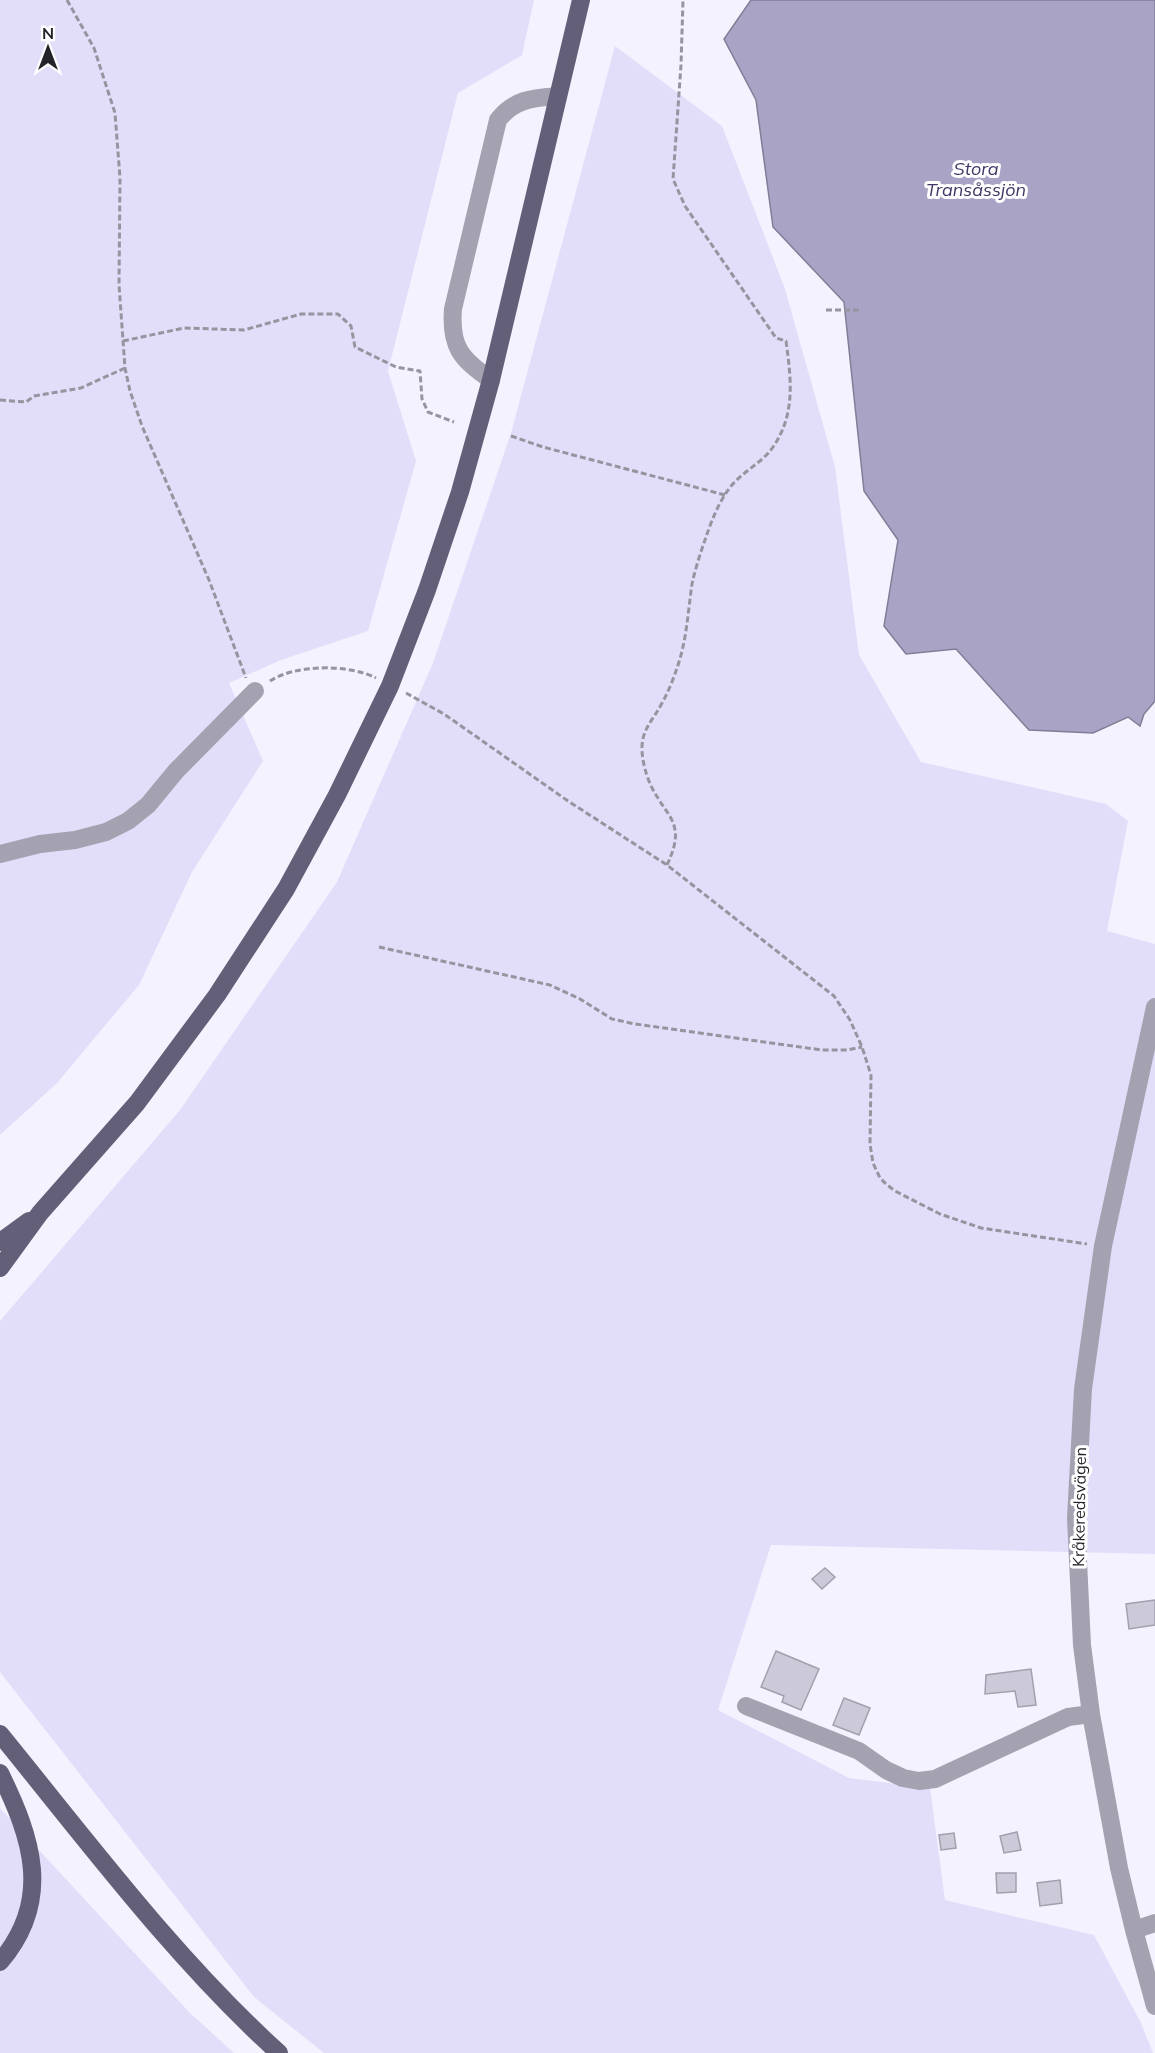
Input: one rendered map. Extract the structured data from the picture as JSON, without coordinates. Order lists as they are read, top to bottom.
{
  "streets": {
    "street": ["Kråkeredsvägen"]
  },
  "water": ["Stora Transåssjön"],
  "north": "top"
}
